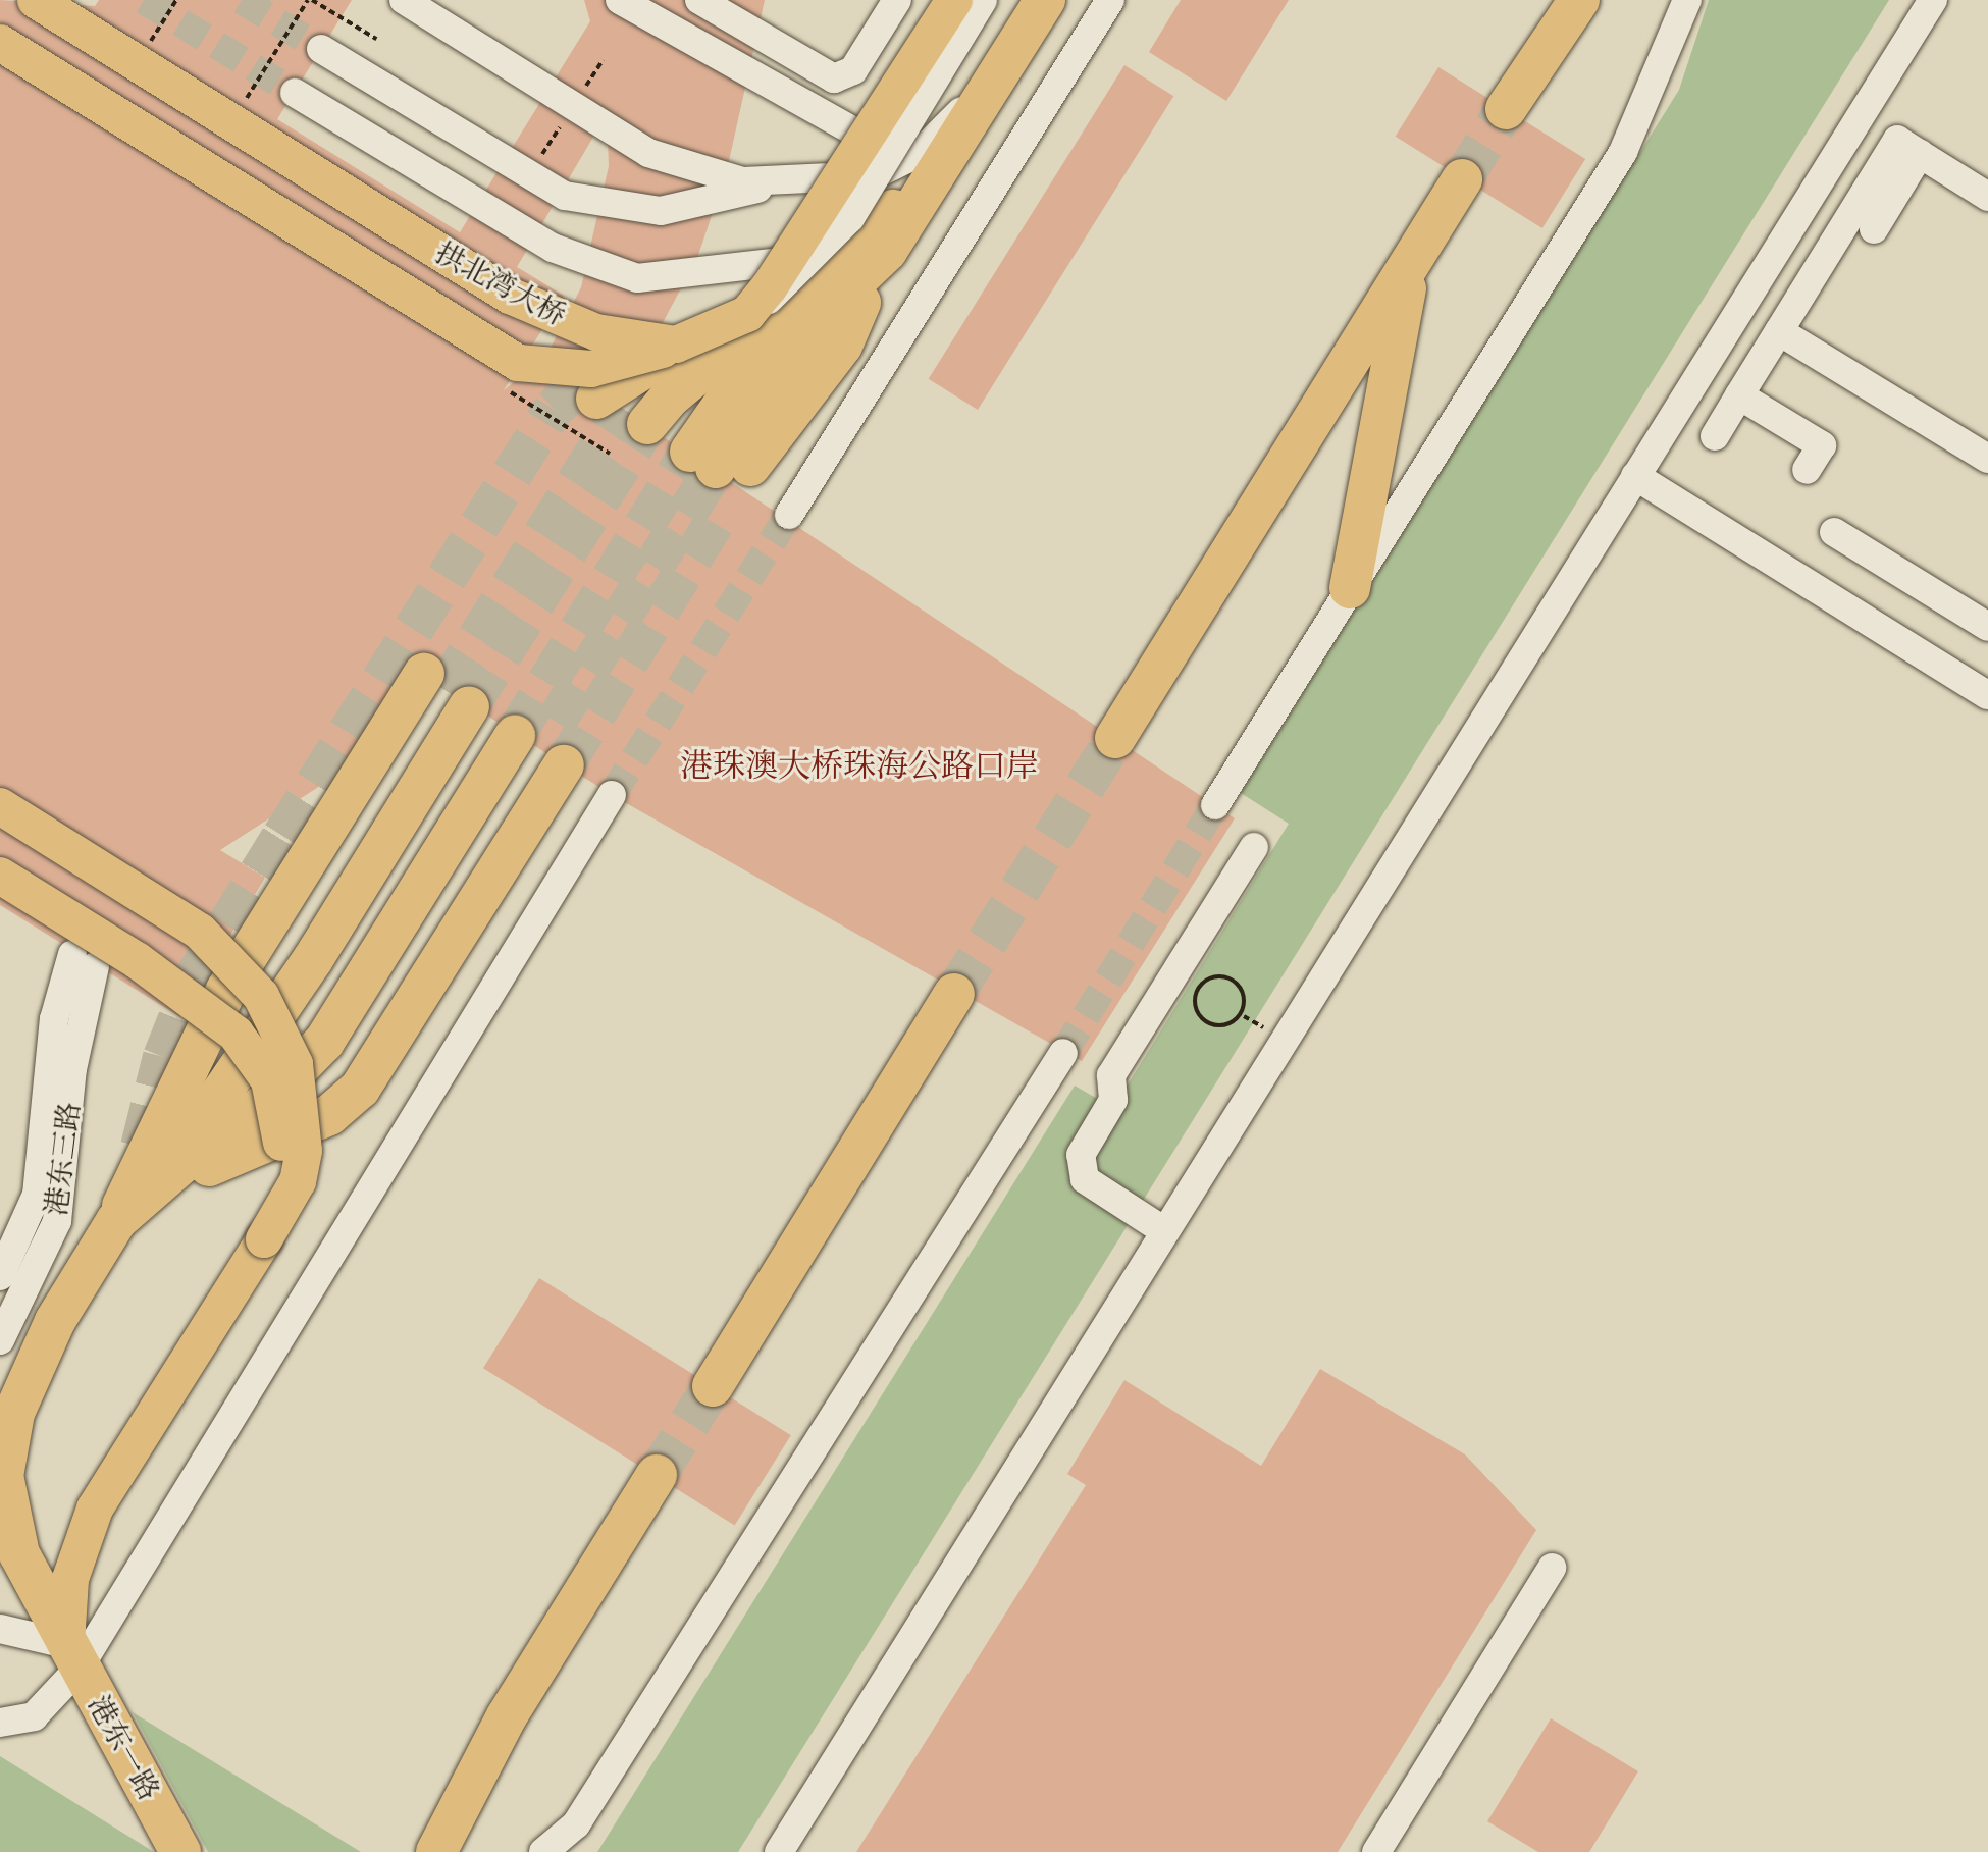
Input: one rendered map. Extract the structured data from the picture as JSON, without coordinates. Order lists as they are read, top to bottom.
{
  "streets": {
    "highway": ["港东一路"],
    "main road": ["拱北湾大桥"],
    "street": ["港东三路"]
  },
  "districts": ["港珠澳大桥珠海公路口岸"]
}
